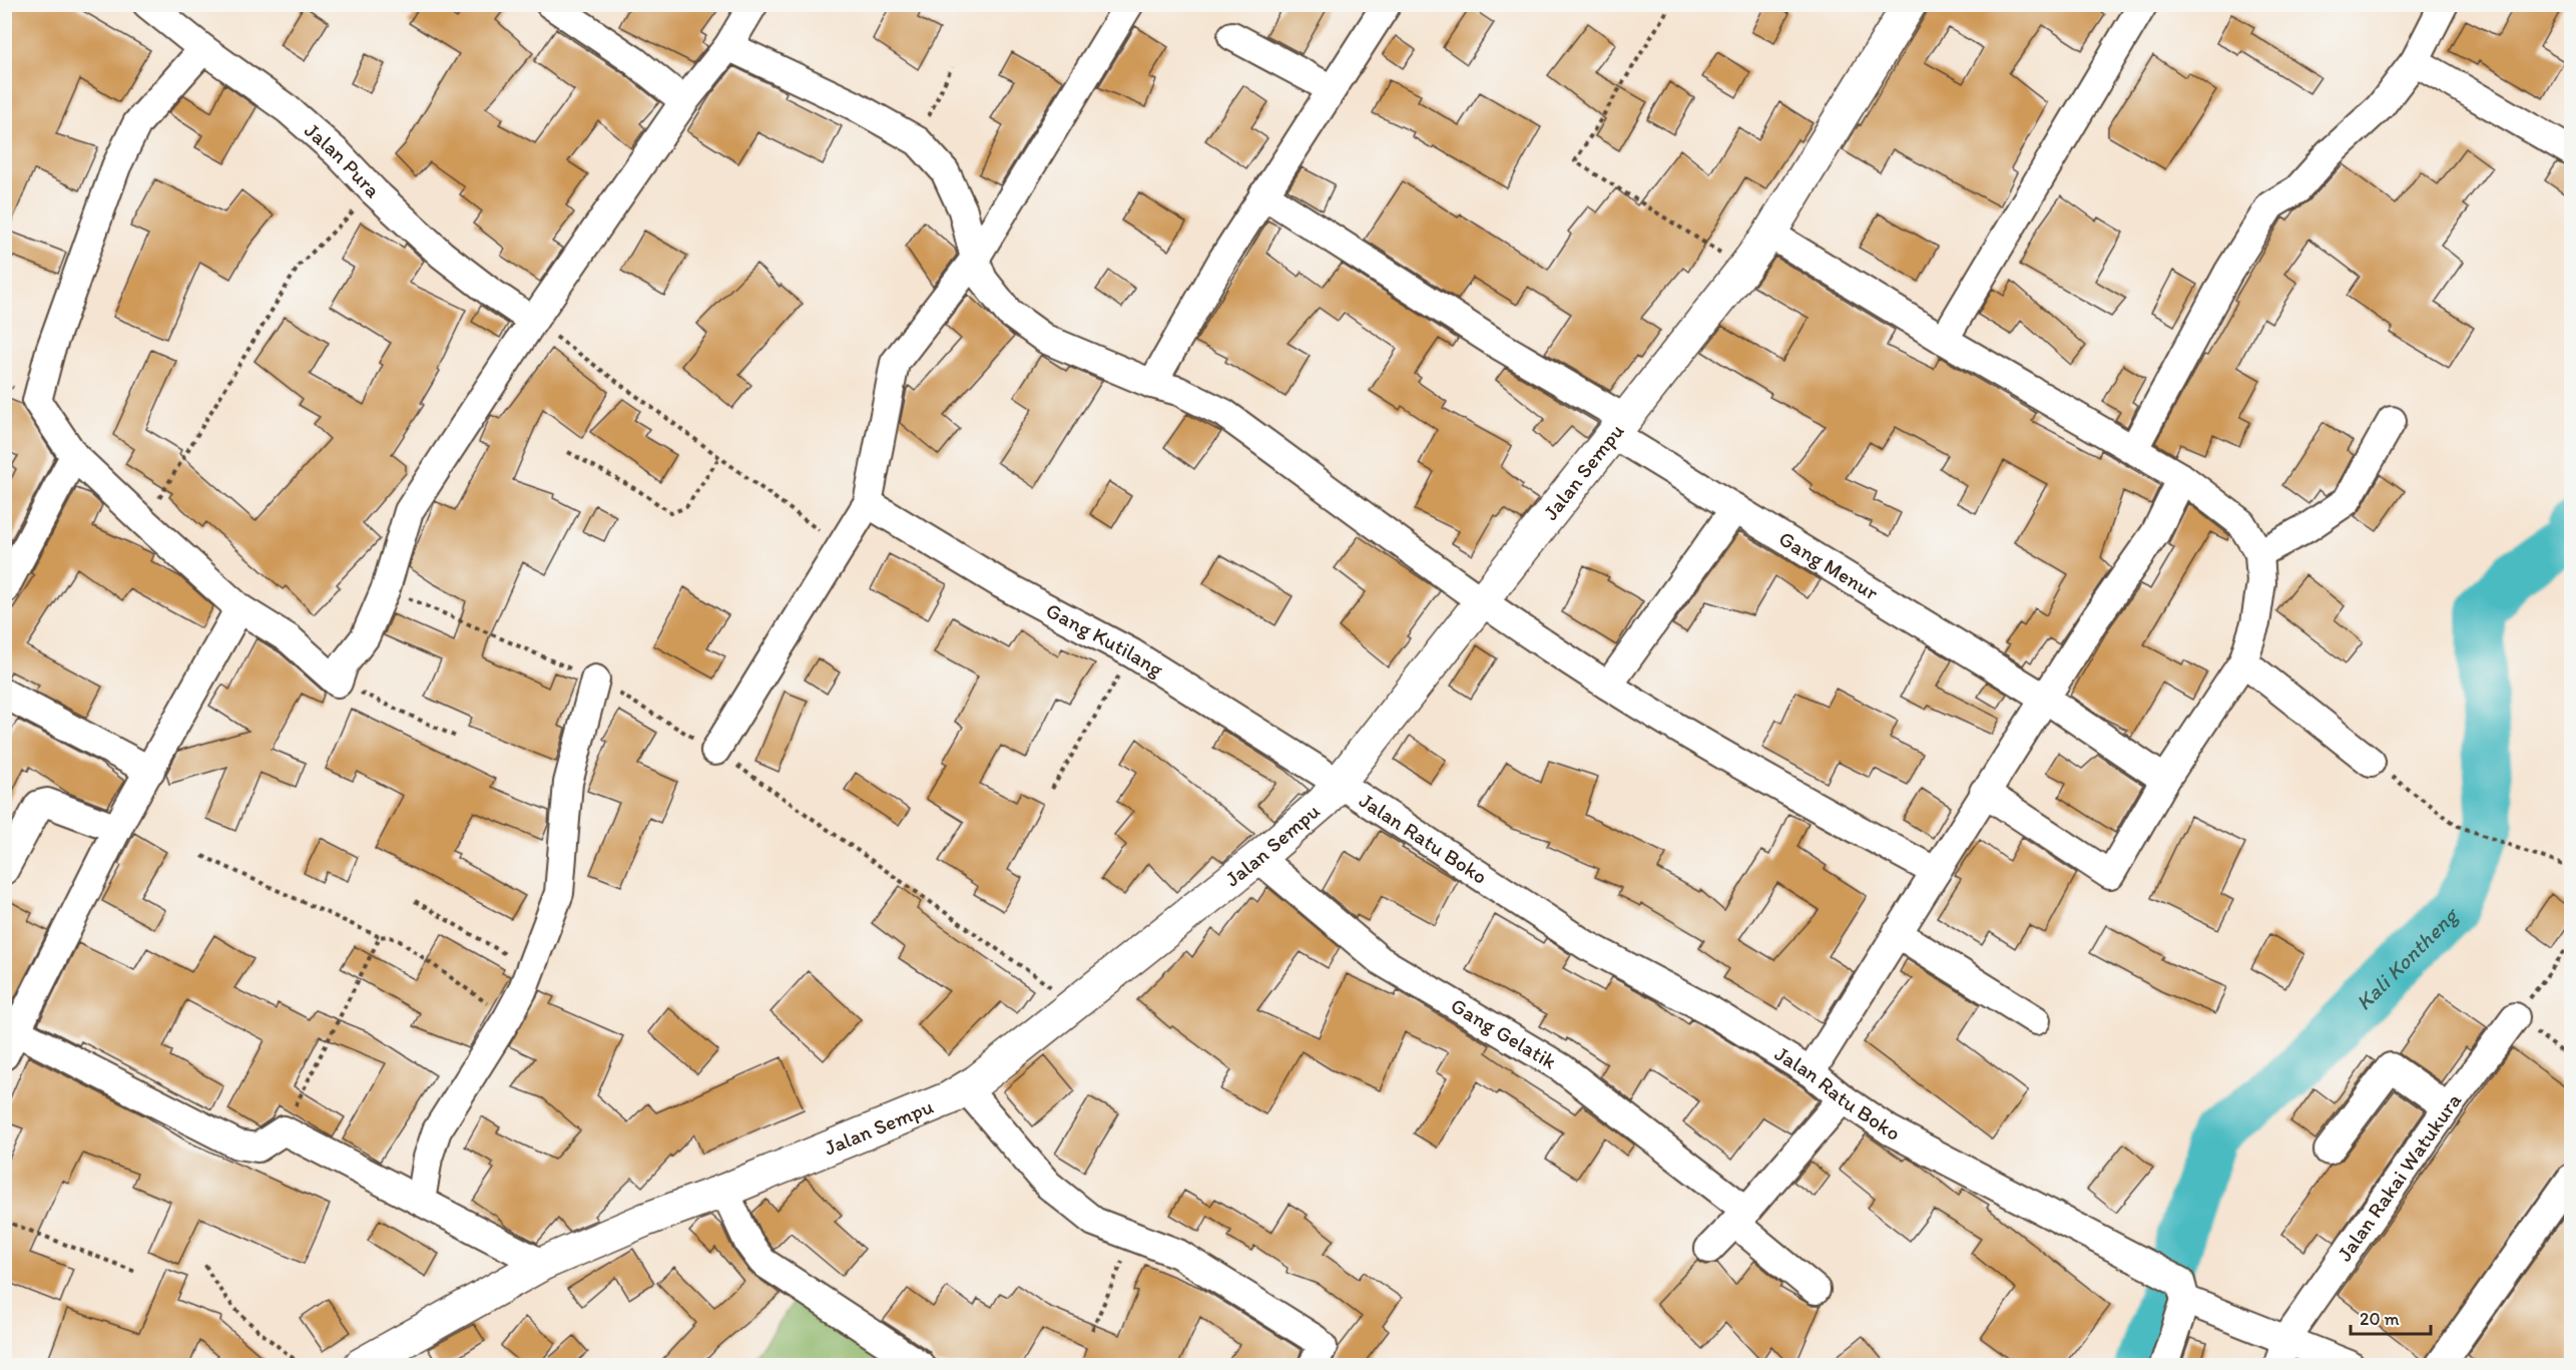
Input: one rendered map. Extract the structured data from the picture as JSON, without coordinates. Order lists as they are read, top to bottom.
{
  "streets": {
    "main road": ["Jalan Sempu"],
    "street": [
      "Jalan Pura",
      "Gang Menur",
      "Gang Kutilang",
      "Jalan Ratu Boko",
      "Gang Gelatik",
      "Jalan Rakai Watukura"
    ]
  },
  "crossings": [
    ["Jalan Sempu", "Gang Menur"],
    ["Jalan Sempu", "Gang Kutilang"],
    ["Jalan Sempu", "Jalan Ratu Boko"],
    ["Jalan Sempu", "Gang Gelatik"],
    ["Gang Kutilang", "Jalan Ratu Boko"],
    ["Jalan Ratu Boko", "Jalan Rakai Watukura"]
  ],
  "water": ["Kali Kontheng"],
  "scale_bar": "20 m"
}
